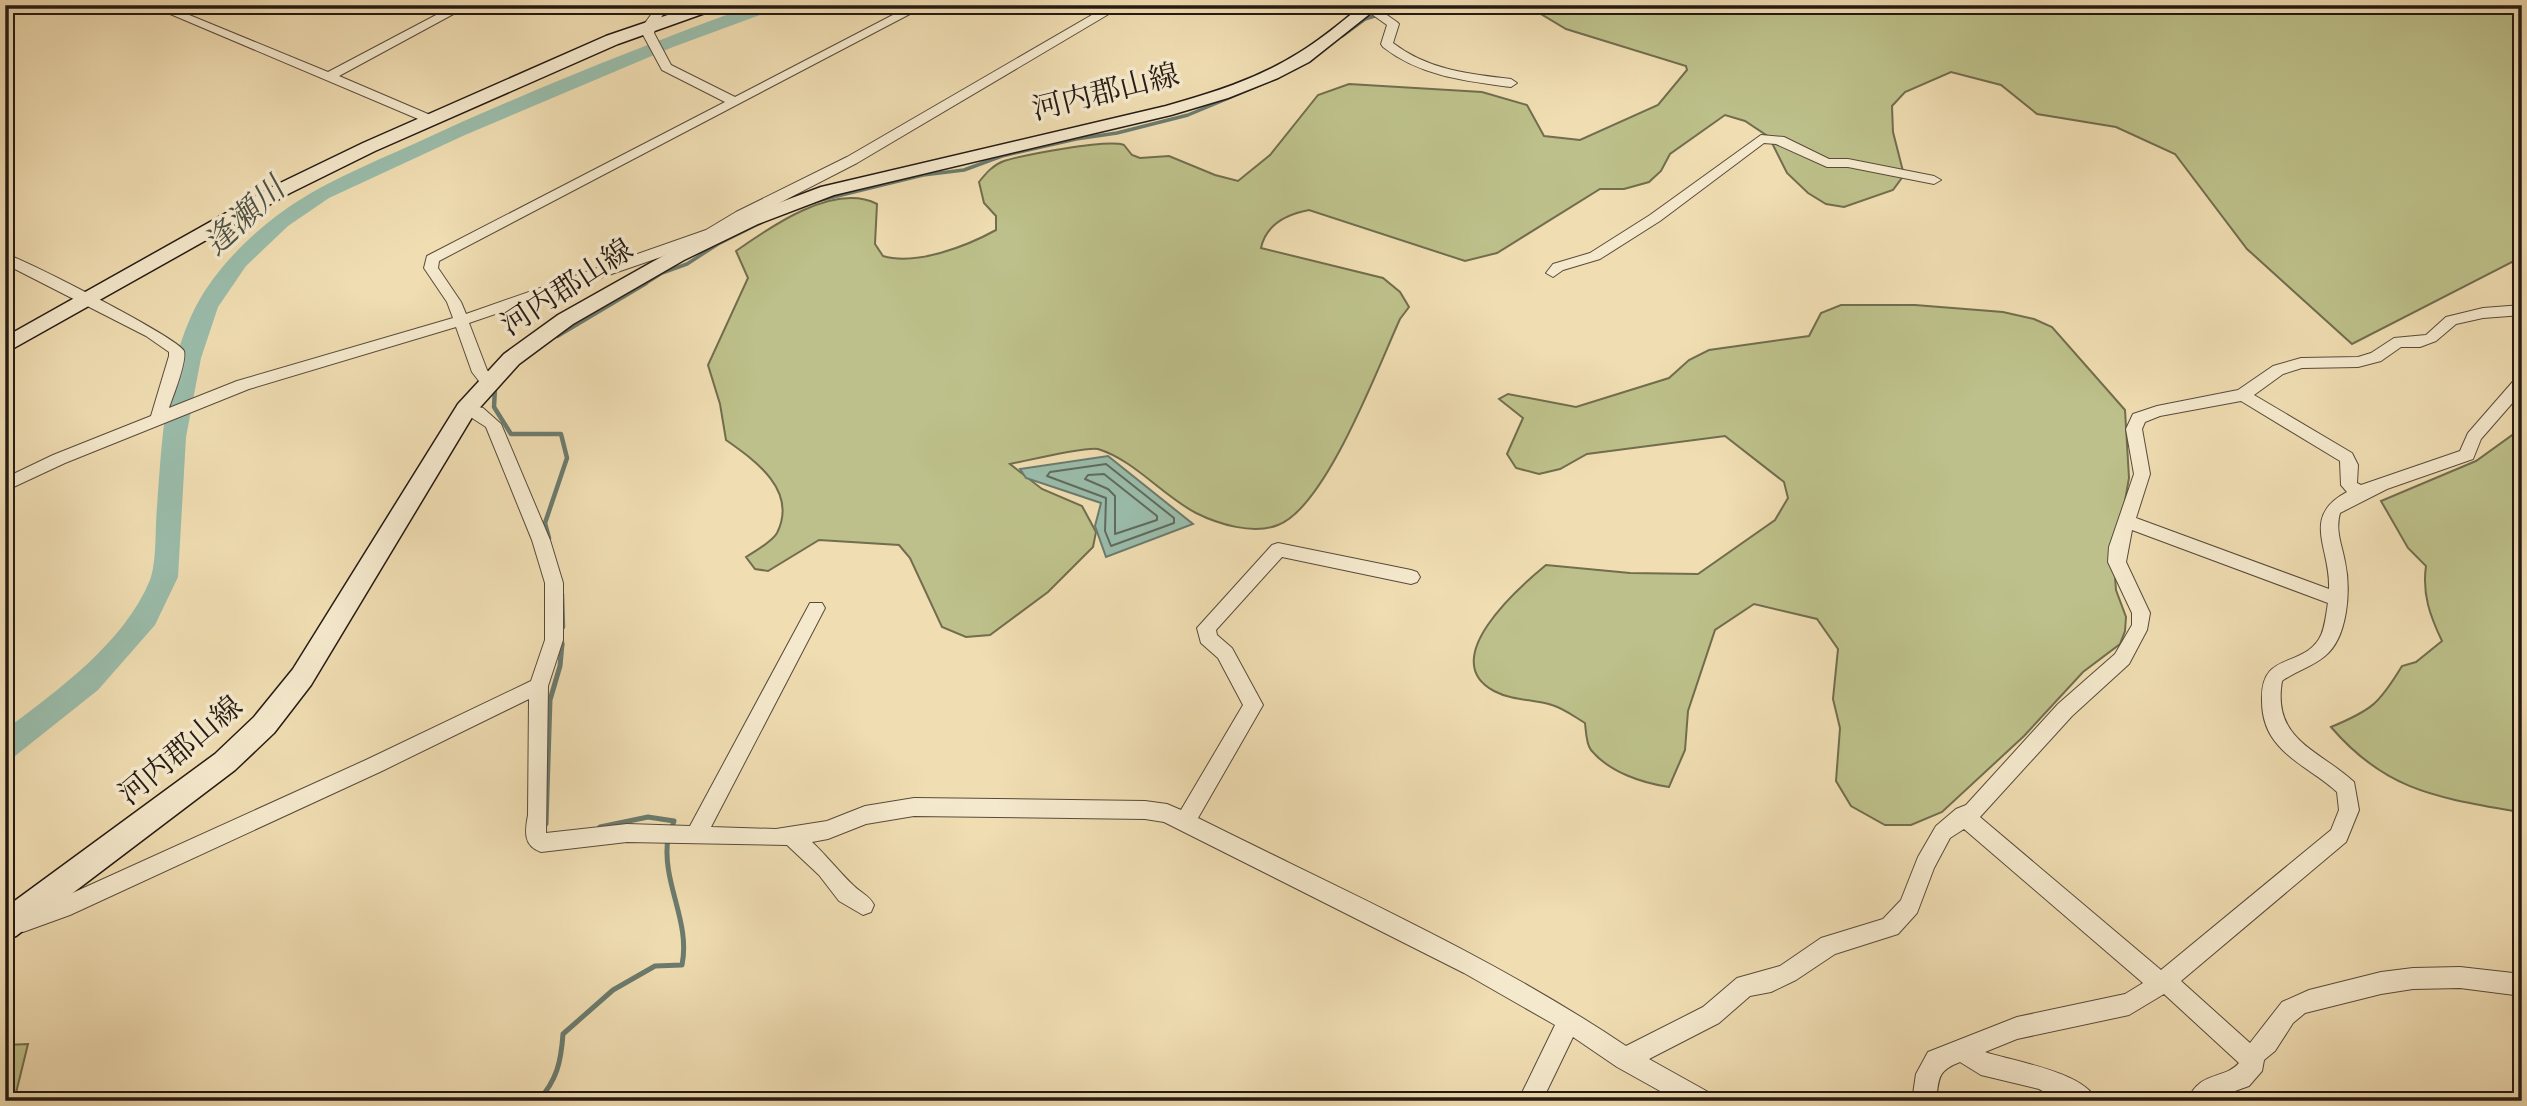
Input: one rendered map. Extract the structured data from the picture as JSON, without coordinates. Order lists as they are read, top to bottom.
{
  "streets": {
    "main road": ["河内郡山線"]
  },
  "water": ["逢瀬川"]
}
